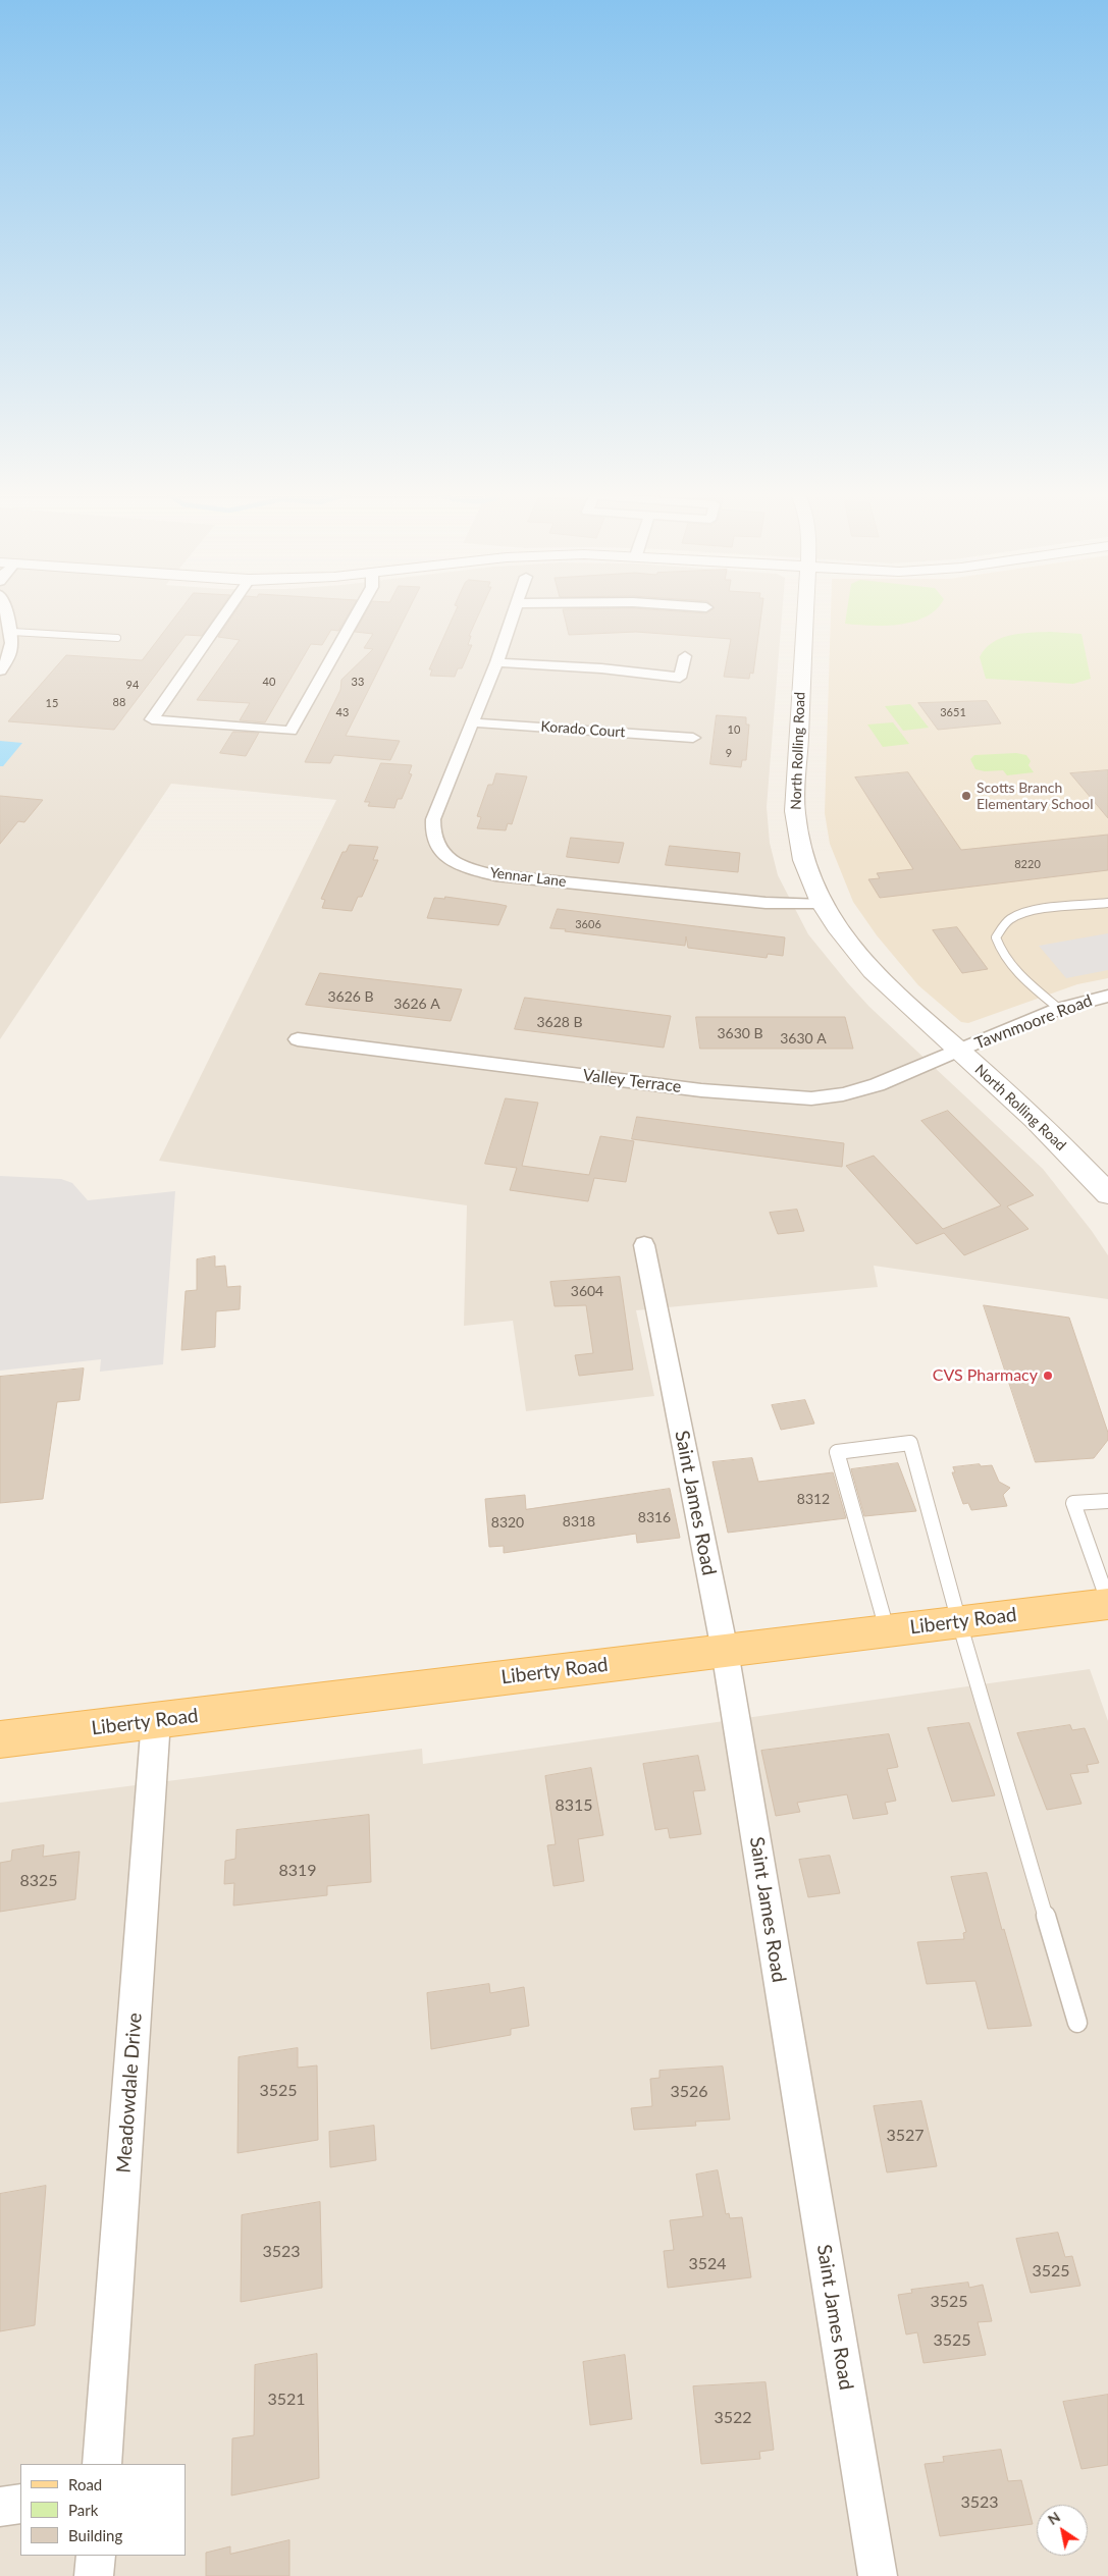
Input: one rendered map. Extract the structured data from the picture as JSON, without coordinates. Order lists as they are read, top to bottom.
{
  "streets": {
    "main road": ["Liberty Road"],
    "street": [
      "Korado Court",
      "North Rolling Road",
      "Yennar Lane",
      "Tawnmoore Road",
      "Valley Terrace",
      "Saint James Road",
      "Meadowdale Drive"
    ]
  },
  "crossings": [
    ["Korado Court", "Yennar Lane"],
    ["North Rolling Road", "Yennar Lane"],
    ["North Rolling Road", "Tawnmoore Road"],
    ["North Rolling Road", "Valley Terrace"],
    ["Tawnmoore Road", "Valley Terrace"],
    ["Saint James Road", "Liberty Road"],
    ["Liberty Road", "Meadowdale Drive"]
  ],
  "places": ["Scotts Branch Elementary School", "CVS Pharmacy"],
  "house_numbers": [
    "40",
    "33",
    "94",
    "88",
    "15",
    "43",
    "3651",
    "10",
    "9",
    "8220",
    "3606",
    "3626 B",
    "3626 A",
    "3628 B",
    "3630 B",
    "3630 A",
    "3604",
    "8312",
    "8316",
    "8318",
    "8320",
    "8315",
    "8319",
    "8325",
    "3525",
    "3526",
    "3527",
    "3523",
    "3524",
    "3525",
    "3525",
    "3525",
    "3521",
    "3522",
    "3523"
  ],
  "legend": ["Road", "Park", "Building"],
  "north": "top left"
}
